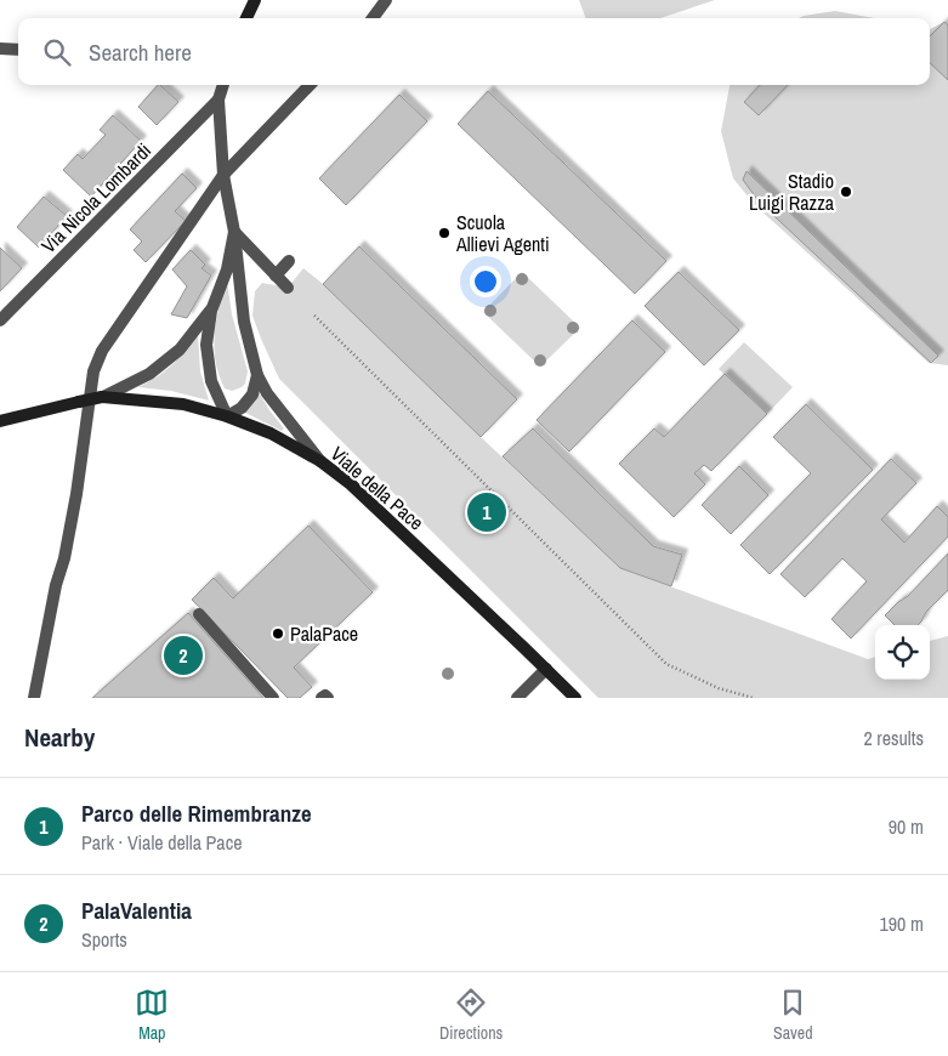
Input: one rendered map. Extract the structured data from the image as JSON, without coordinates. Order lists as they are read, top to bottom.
{
  "streets": {
    "main road": ["Viale della Pace"],
    "street": ["Via Nicola Lombardi"]
  },
  "places": ["Stadio Luigi Razza", "Scuola Allievi Agenti", "PalaPace"],
  "page": {
    "search": "Search here",
    "pins": ["1", "2"],
    "heading": ["Nearby", "2 results"],
    "list": [
      {
        "mark": "1",
        "name": "Parco delle Rimembranze",
        "note": "Park · Viale della Pace",
        "value": "90 m"
      },
      {
        "mark": "2",
        "name": "PalaValentia",
        "note": "Sports",
        "value": "190 m"
      }
    ],
    "nav": ["Map", "Directions", "Saved"]
  }
}
